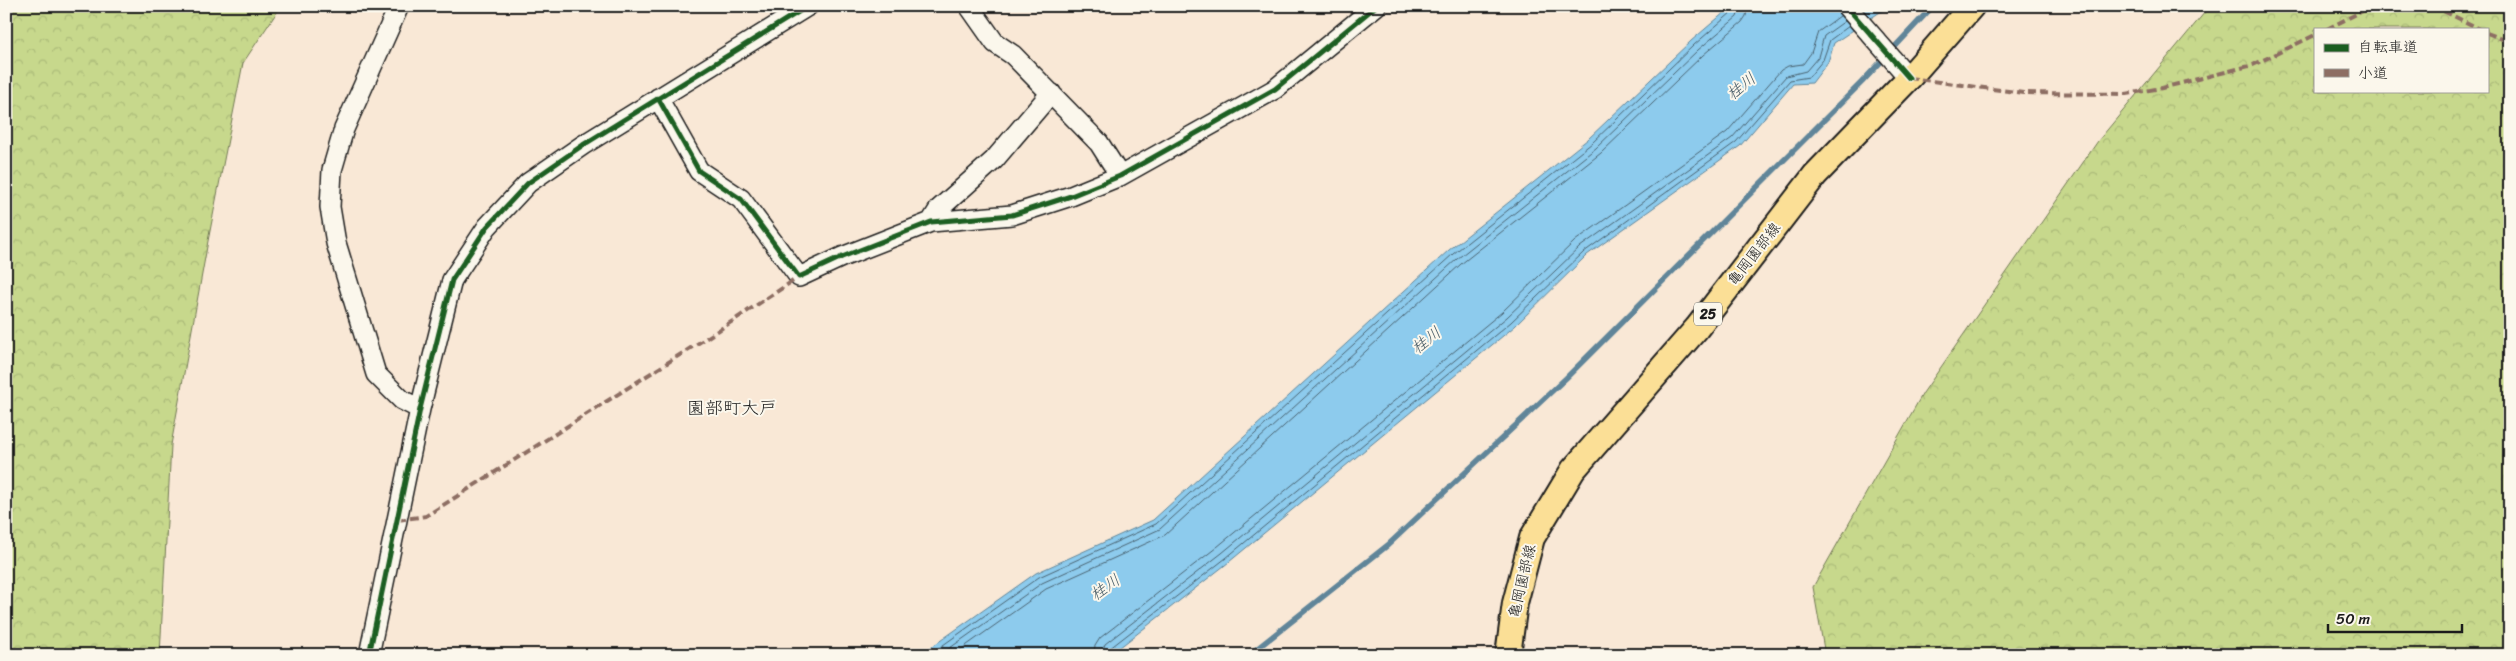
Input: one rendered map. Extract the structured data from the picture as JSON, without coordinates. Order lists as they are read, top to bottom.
{
  "streets": {
    "main road": ["亀岡園部線", "25"]
  },
  "districts": ["園部町大戸"],
  "water": ["桂川"],
  "legend": ["自転車道", "小道"],
  "scale_bar": "50 m"
}
